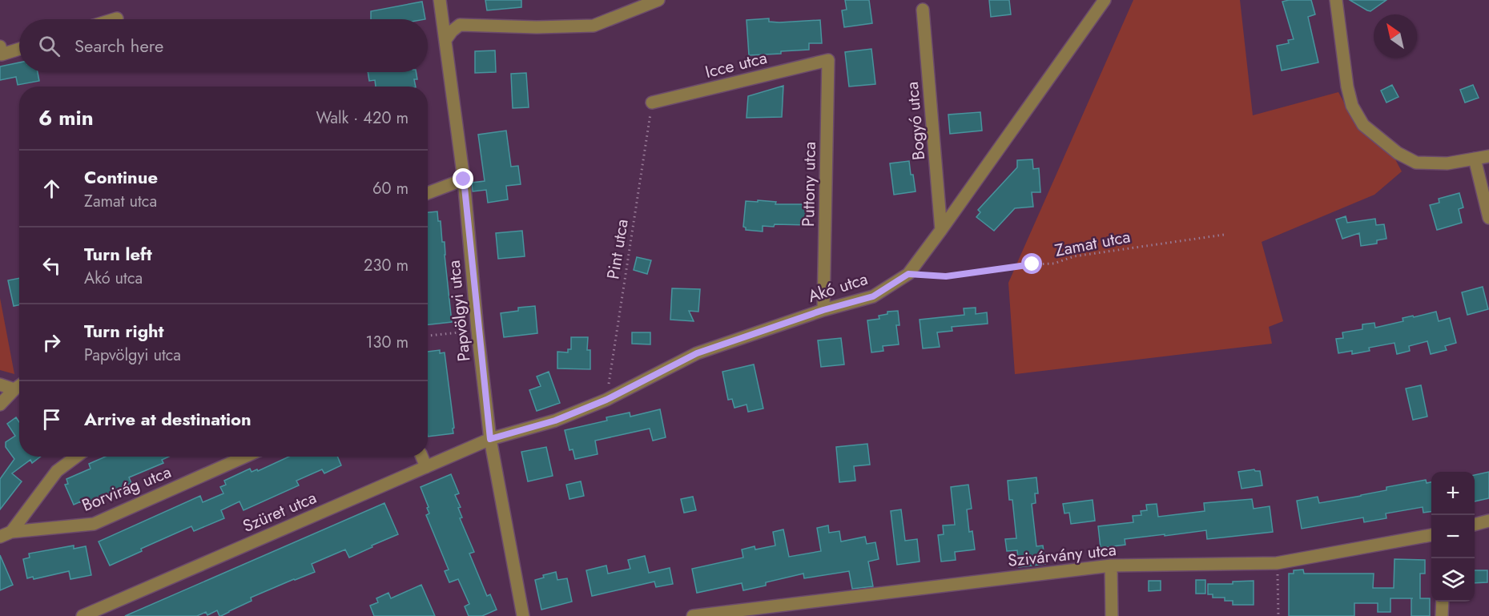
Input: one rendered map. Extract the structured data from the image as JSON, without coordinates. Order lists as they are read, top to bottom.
{
  "streets": {
    "street": [
      "Icce utca",
      "Bogyó utca",
      "Puttony utca",
      "Akó utca",
      "Papvölgyi utca",
      "Borvirág utca",
      "Szüret utca",
      "Szivárvány utca"
    ],
    "path": ["Zamat utca", "Pint utca"]
  },
  "crossings": [
    ["Icce utca", "Puttony utca"],
    ["Icce utca", "Pint utca"],
    ["Bogyó utca", "Akó utca"],
    ["Puttony utca", "Akó utca"],
    ["Zamat utca", "Akó utca"],
    ["Pint utca", "Akó utca"],
    ["Akó utca", "Papvölgyi utca"],
    ["Akó utca", "Szüret utca"],
    ["Papvölgyi utca", "Szüret utca"]
  ],
  "north": "top left",
  "page": {
    "search": "Search here",
    "heading": ["6 min", "Walk · 420 m"],
    "list": [
      ["Continue", "Zamat utca", "60 m"],
      ["Turn left", "Akó utca", "230 m"],
      ["Turn right", "Papvölgyi utca", "130 m"],
      "Arrive at destination"
    ],
    "map_buttons": ["+", "−"]
  }
}
